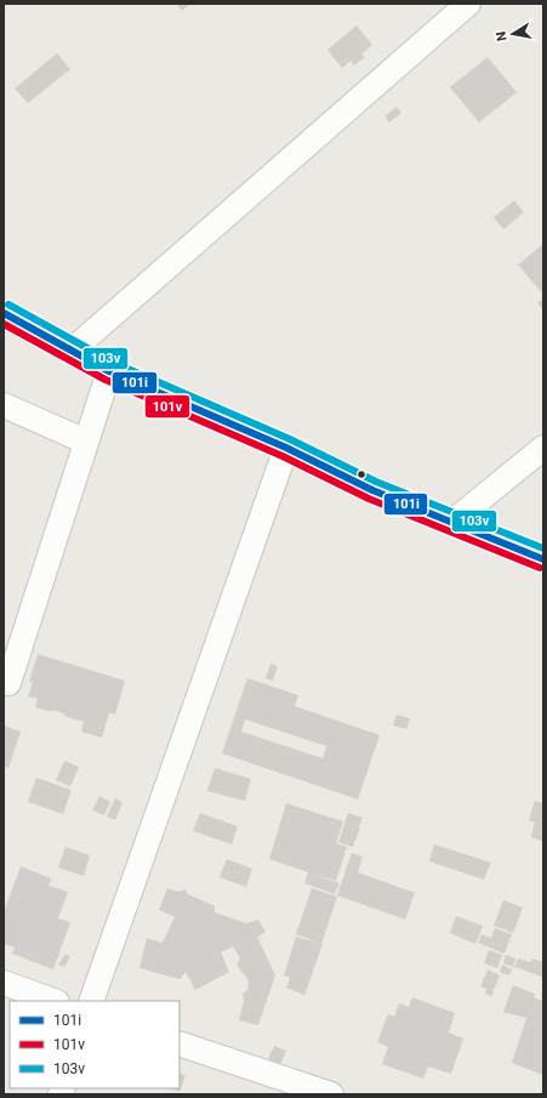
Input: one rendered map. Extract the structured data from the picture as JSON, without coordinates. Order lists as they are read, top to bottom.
{
  "lines": ["transit line 103v", "transit line 101i", "transit line 101v"],
  "legend": ["101i", "101v", "103v"],
  "north": "left"
}
